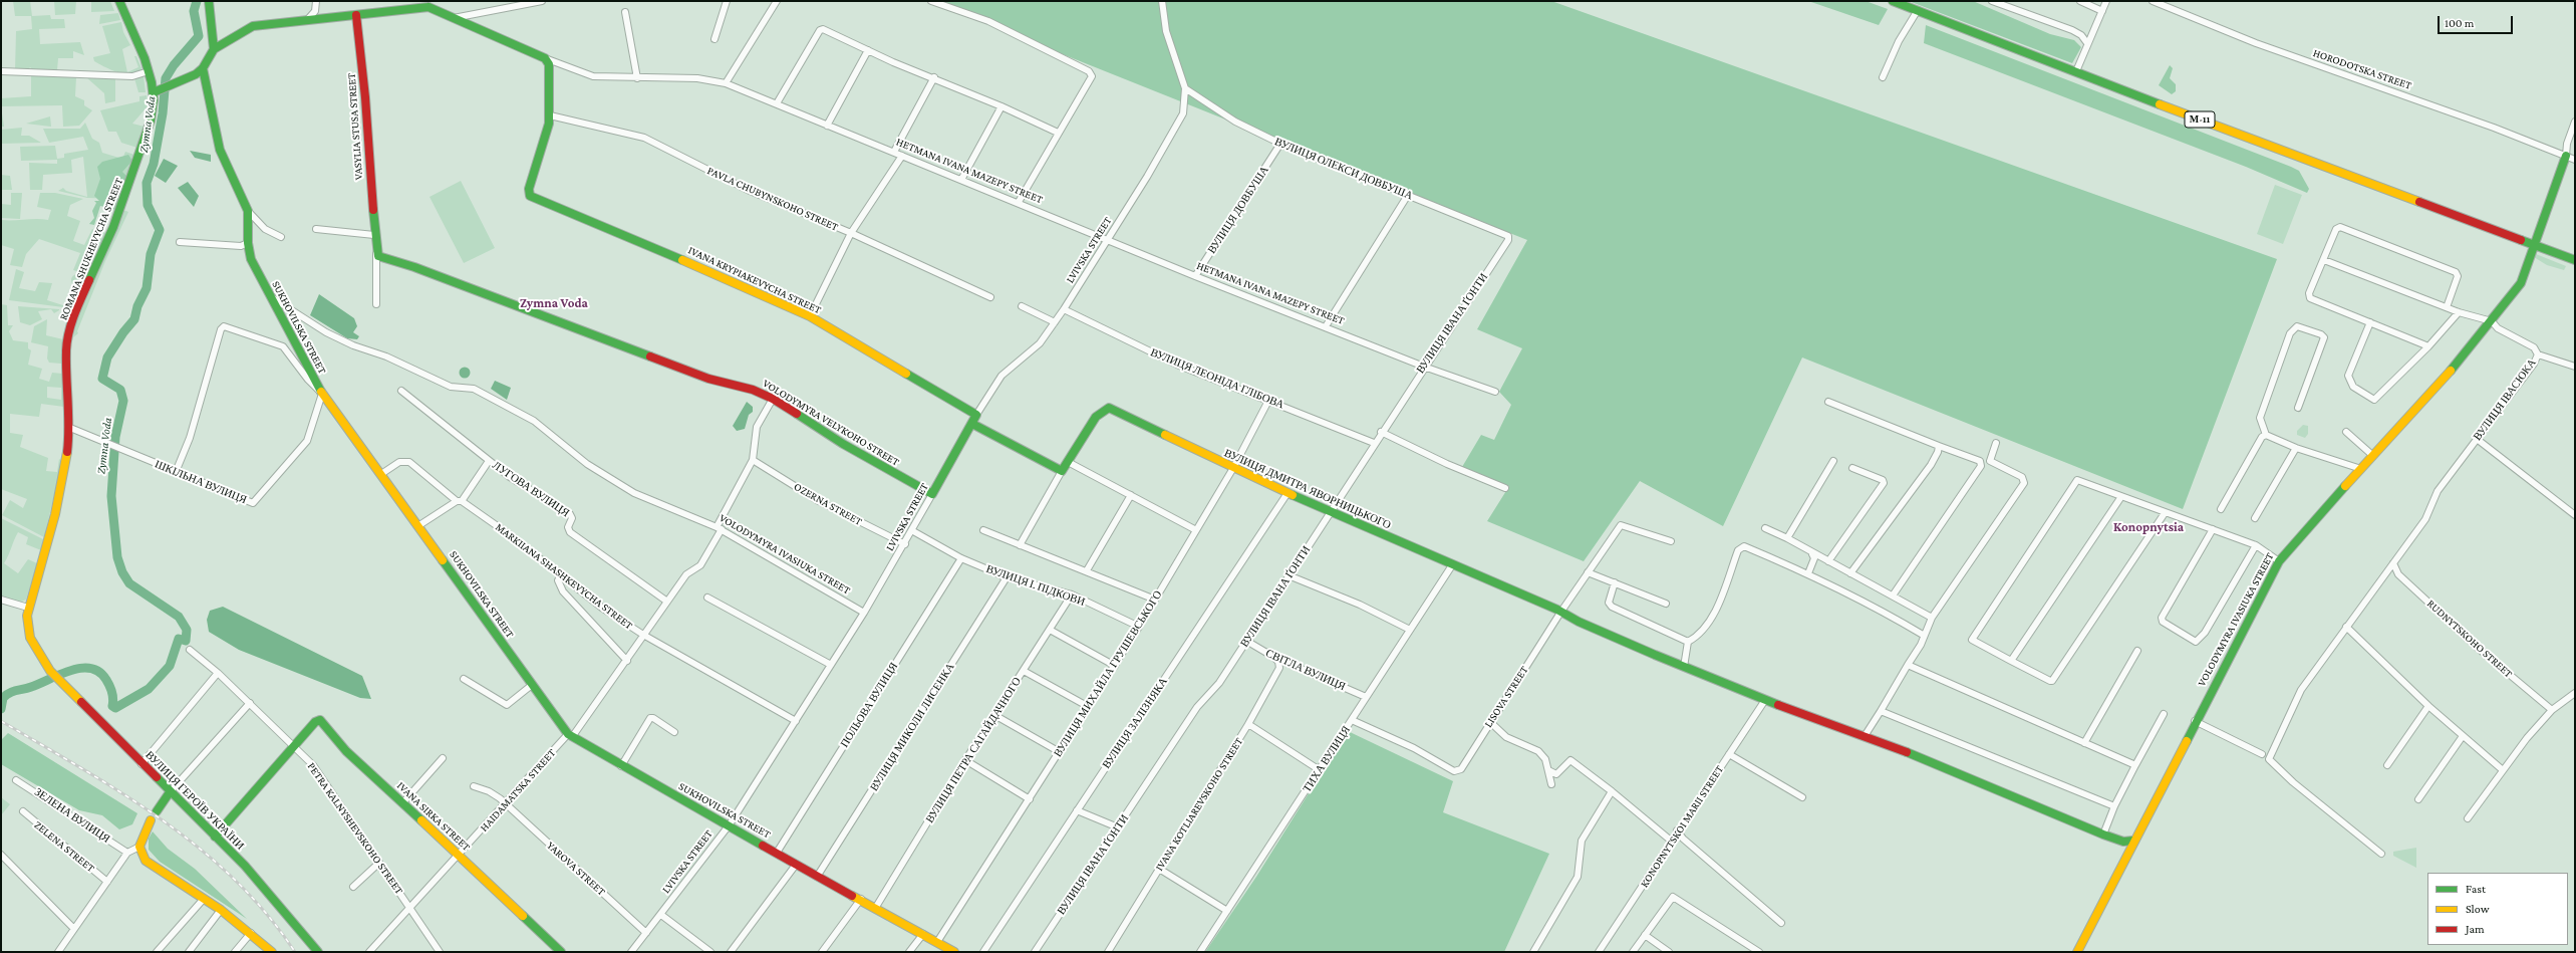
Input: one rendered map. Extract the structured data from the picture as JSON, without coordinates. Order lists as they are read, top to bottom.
{
  "streets": {
    "main road": [
      "М-11",
      "VASYLIA STUSA STREET",
      "HETMANA IVANA MAZEPY STREET",
      "ROMANA SHUKHEVYCHA STREET",
      "LVIVSKA STREET",
      "IVANA KRYPIAKEVYCHA STREET",
      "SUKHOVILSKA STREET",
      "VOLODYMYRA VELYKOHO STREET",
      "ВУЛИЦЯ ДМИТРА ЯВОРНИЦЬКОГО",
      "VOLODYMYRA IVASIUKA STREET",
      "ВУЛИЦЯ ГЕРОЇВ УКРАЇНИ",
      "IVANA SIRKA STREET"
    ],
    "street": [
      "HORODOTSKA STREET",
      "ВУЛИЦЯ ОЛЕКСИ ДОВБУША",
      "PAVLA CHUBYNSKOHO STREET",
      "ВУЛИЦЯ ДОВБУША",
      "ВУЛИЦЯ ІВАНА ҐОНТИ",
      "ВУЛИЦЯ ЛЕОНІДА ГЛІБОВА",
      "ВУЛИЦЯ ІВАСЮКА",
      "ШКІЛЬНА ВУЛИЦЯ",
      "ЛУГОВА ВУЛИЦЯ",
      "OZERNA STREET",
      "MARKIIANA SHASHKEVYCHA STREET",
      "ВУЛИЦЯ І. ПІДКОВИ",
      "RUDNYTSKOHO STREET",
      "СВІТЛА ВУЛИЦЯ",
      "ВУЛИЦЯ МИХАЙЛА ГРУШЕВСЬКОГО",
      "LISOVA STREET",
      "ПОЛЬОВА ВУЛИЦЯ",
      "ВУЛИЦЯ ЗАЛІЗНЯКА",
      "ВУЛИЦЯ МИКОЛИ ЛИСЕНКА",
      "ВУЛИЦЯ ПЕТРА САГАЙДАЧНОГО",
      "ТИХА ВУЛИЦЯ",
      "HAIDAMATSKA STREET",
      "IVANA KOTLIAREVSKOHO STREET",
      "ЗЕЛЕНА ВУЛИЦЯ",
      "KONOPNYTSKOI MARII STREET",
      "PETRA KALNYSHEVSKOHO STREET",
      "ZELENA STREET",
      "YAROVA STREET"
    ]
  },
  "crossings": [
    ["HORODOTSKA STREET", "VOLODYMYRA IVASIUKA STREET"],
    ["М-11", "VOLODYMYRA IVASIUKA STREET"],
    ["VASYLIA STUSA STREET", "VOLODYMYRA VELYKOHO STREET"],
    ["ВУЛИЦЯ ОЛЕКСИ ДОВБУША", "ВУЛИЦЯ ДОВБУША"],
    ["ВУЛИЦЯ ОЛЕКСИ ДОВБУША", "LVIVSKA STREET"],
    ["ВУЛИЦЯ ОЛЕКСИ ДОВБУША", "ВУЛИЦЯ ІВАНА ҐОНТИ"],
    ["HETMANA IVANA MAZEPY STREET", "ВУЛИЦЯ ДОВБУША"],
    ["HETMANA IVANA MAZEPY STREET", "LVIVSKA STREET"],
    ["HETMANA IVANA MAZEPY STREET", "ВУЛИЦЯ ІВАНА ҐОНТИ"],
    ["PAVLA CHUBYNSKOHO STREET", "IVANA KRYPIAKEVYCHA STREET"],
    ["ROMANA SHUKHEVYCHA STREET", "ШКІЛЬНА ВУЛИЦЯ"],
    ["ROMANA SHUKHEVYCHA STREET", "ВУЛИЦЯ ГЕРОЇВ УКРАЇНИ"],
    ["LVIVSKA STREET", "IVANA KRYPIAKEVYCHA STREET"],
    ["LVIVSKA STREET", "SUKHOVILSKA STREET"],
    ["LVIVSKA STREET", "ВУЛИЦЯ ЛЕОНІДА ГЛІБОВА"],
    ["LVIVSKA STREET", "VOLODYMYRA VELYKOHO STREET"],
    ["LVIVSKA STREET", "OZERNA STREET"],
    ["LVIVSKA STREET", "VOLODYMYRA IVASIUKA STREET"],
    ["LVIVSKA STREET", "MARKIIANA SHASHKEVYCHA STREET"],
    ["LVIVSKA STREET", "ВУЛИЦЯ І. ПІДКОВИ"],
    ["LVIVSKA STREET", "YAROVA STREET"],
    ["ВУЛИЦЯ ІВАНА ҐОНТИ", "ВУЛИЦЯ ЛЕОНІДА ГЛІБОВА"],
    ["ВУЛИЦЯ ІВАНА ҐОНТИ", "ВУЛИЦЯ ДМИТРА ЯВОРНИЦЬКОГО"],
    ["ВУЛИЦЯ ІВАНА ҐОНТИ", "СВІТЛА ВУЛИЦЯ"],
    ["SUKHOVILSKA STREET", "ШКІЛЬНА ВУЛИЦЯ"],
    ["SUKHOVILSKA STREET", "VOLODYMYRA IVASIUKA STREET"],
    ["SUKHOVILSKA STREET", "MARKIIANA SHASHKEVYCHA STREET"],
    ["SUKHOVILSKA STREET", "ВУЛИЦЯ МИХАЙЛА ГРУШЕВСЬКОГО"],
    ["SUKHOVILSKA STREET", "ПОЛЬОВА ВУЛИЦЯ"],
    ["SUKHOVILSKA STREET", "ВУЛИЦЯ МИКОЛИ ЛИСЕНКА"],
    ["SUKHOVILSKA STREET", "ВУЛИЦЯ ПЕТРА САГАЙДАЧНОГО"],
    ["SUKHOVILSKA STREET", "HAIDAMATSKA STREET"],
    ["ВУЛИЦЯ ЛЕОНІДА ГЛІБОВА", "ВУЛИЦЯ МИХАЙЛА ГРУШЕВСЬКОГО"],
    ["ВУЛИЦЯ ІВАСЮКА", "VOLODYMYRA IVASIUKA STREET"],
    ["ВУЛИЦЯ ІВАСЮКА", "RUDNYTSKOHO STREET"],
    ["ЛУГОВА ВУЛИЦЯ", "HAIDAMATSKA STREET"],
    ["ВУЛИЦЯ ДМИТРА ЯВОРНИЦЬКОГО", "VOLODYMYRA IVASIUKA STREET"],
    ["ВУЛИЦЯ ДМИТРА ЯВОРНИЦЬКОГО", "ВУЛИЦЯ МИХАЙЛА ГРУШЕВСЬКОГО"],
    ["ВУЛИЦЯ ДМИТРА ЯВОРНИЦЬКОГО", "LISOVA STREET"],
    ["ВУЛИЦЯ ДМИТРА ЯВОРНИЦЬКОГО", "ВУЛИЦЯ ЗАЛІЗНЯКА"],
    ["ВУЛИЦЯ ДМИТРА ЯВОРНИЦЬКОГО", "ТИХА ВУЛИЦЯ"],
    ["ВУЛИЦЯ ДМИТРА ЯВОРНИЦЬКОГО", "KONOPNYTSKOI MARII STREET"],
    ["OZERNA STREET", "HAIDAMATSKA STREET"],
    ["VOLODYMYRA IVASIUKA STREET", "HAIDAMATSKA STREET"],
    ["MARKIIANA SHASHKEVYCHA STREET", "HAIDAMATSKA STREET"],
    ["ВУЛИЦЯ І. ПІДКОВИ", "ВУЛИЦЯ МИХАЙЛА ГРУШЕВСЬКОГО"],
    ["ВУЛИЦЯ І. ПІДКОВИ", "ПОЛЬОВА ВУЛИЦЯ"],
    ["ВУЛИЦЯ І. ПІДКОВИ", "ВУЛИЦЯ МИКОЛИ ЛИСЕНКА"],
    ["ВУЛИЦЯ І. ПІДКОВИ", "ВУЛИЦЯ ПЕТРА САГАЙДАЧНОГО"],
    ["СВІТЛА ВУЛИЦЯ", "ТИХА ВУЛИЦЯ"],
    ["СВІТЛА ВУЛИЦЯ", "IVANA KOTLIAREVSKOHO STREET"],
    ["LISOVA STREET", "ТИХА ВУЛИЦЯ"],
    ["HAIDAMATSKA STREET", "IVANA SIRKA STREET"],
    ["HAIDAMATSKA STREET", "PETRA KALNYSHEVSKOHO STREET"],
    ["HAIDAMATSKA STREET", "YAROVA STREET"],
    ["IVANA SIRKA STREET", "PETRA KALNYSHEVSKOHO STREET"]
  ],
  "districts": ["Zymna Voda", "Konopnytsia"],
  "water": ["Zymna Voda"],
  "legend": ["Fast", "Slow", "Jam"],
  "scale_bar": "100 m"
}
